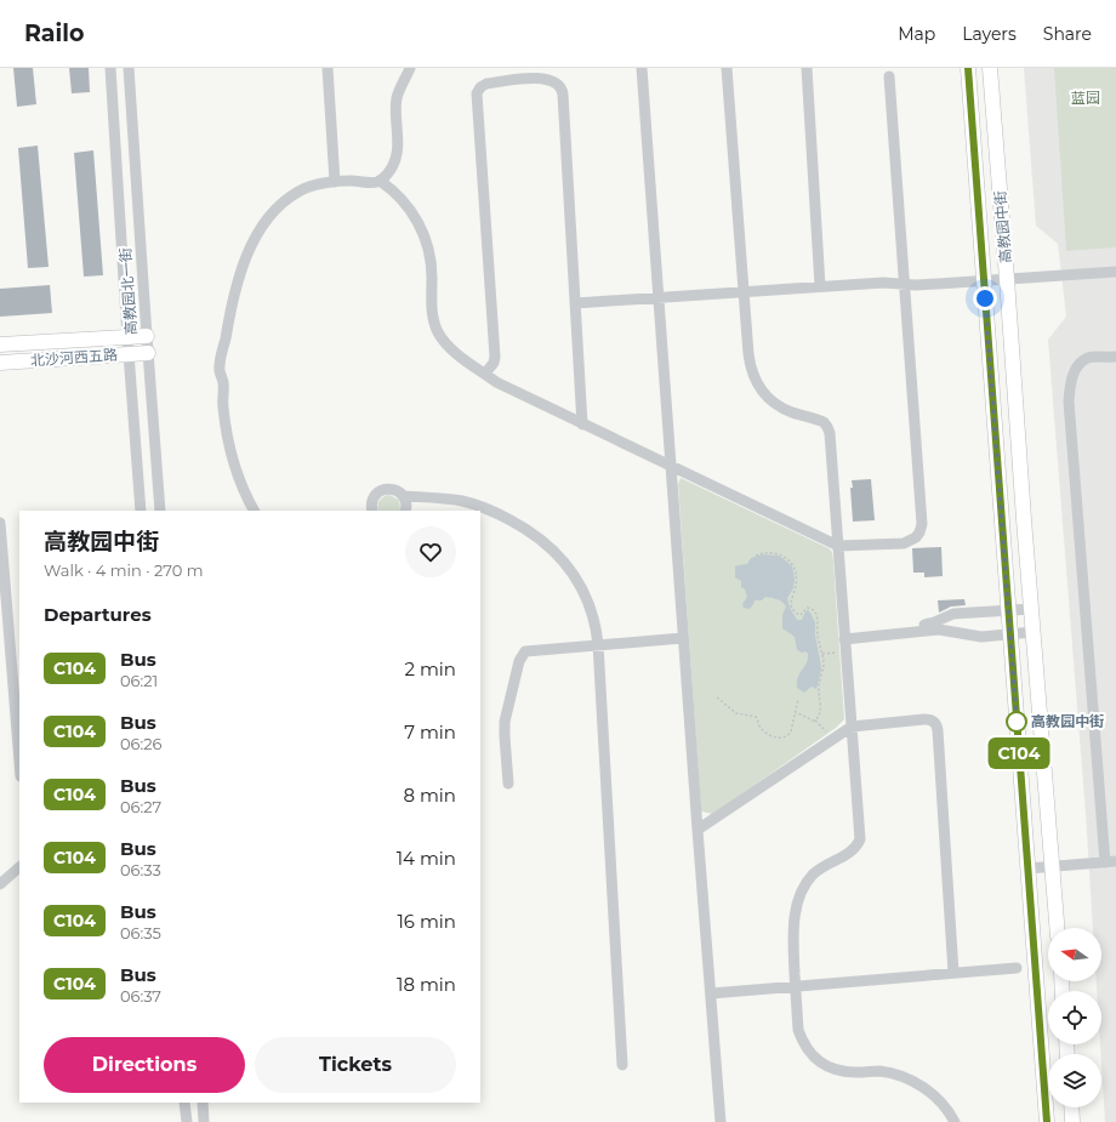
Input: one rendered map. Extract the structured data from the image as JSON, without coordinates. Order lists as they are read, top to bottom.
{
  "streets": {
    "main road": ["高教园中街", "北沙河西五路"],
    "street": ["高教园北一街"]
  },
  "crossings": [
    ["高教园北一街", "北沙河西五路"]
  ],
  "parks": ["蓝园"],
  "places": ["高教园中街"],
  "lines": ["bus line C104"],
  "north": "left",
  "page": {
    "header": "Railo",
    "nav": ["Map", "Layers", "Share"],
    "on_map": "C104",
    "heading": [
      ["高教园中街", "Walk · 4 min · 270 m"],
      "Departures"
    ],
    "list": [
      {
        "mark": "C104",
        "name": "Bus",
        "note": "06:21",
        "value": "2 min"
      },
      {
        "mark": "C104",
        "name": "Bus",
        "note": "06:26",
        "value": "7 min"
      },
      {
        "mark": "C104",
        "name": "Bus",
        "note": "06:27",
        "value": "8 min"
      },
      {
        "mark": "C104",
        "name": "Bus",
        "note": "06:33",
        "value": "14 min"
      },
      {
        "mark": "C104",
        "name": "Bus",
        "note": "06:35",
        "value": "16 min"
      },
      {
        "mark": "C104",
        "name": "Bus",
        "note": "06:37",
        "value": "18 min"
      }
    ],
    "buttons": ["Directions", "Tickets"]
  }
}
